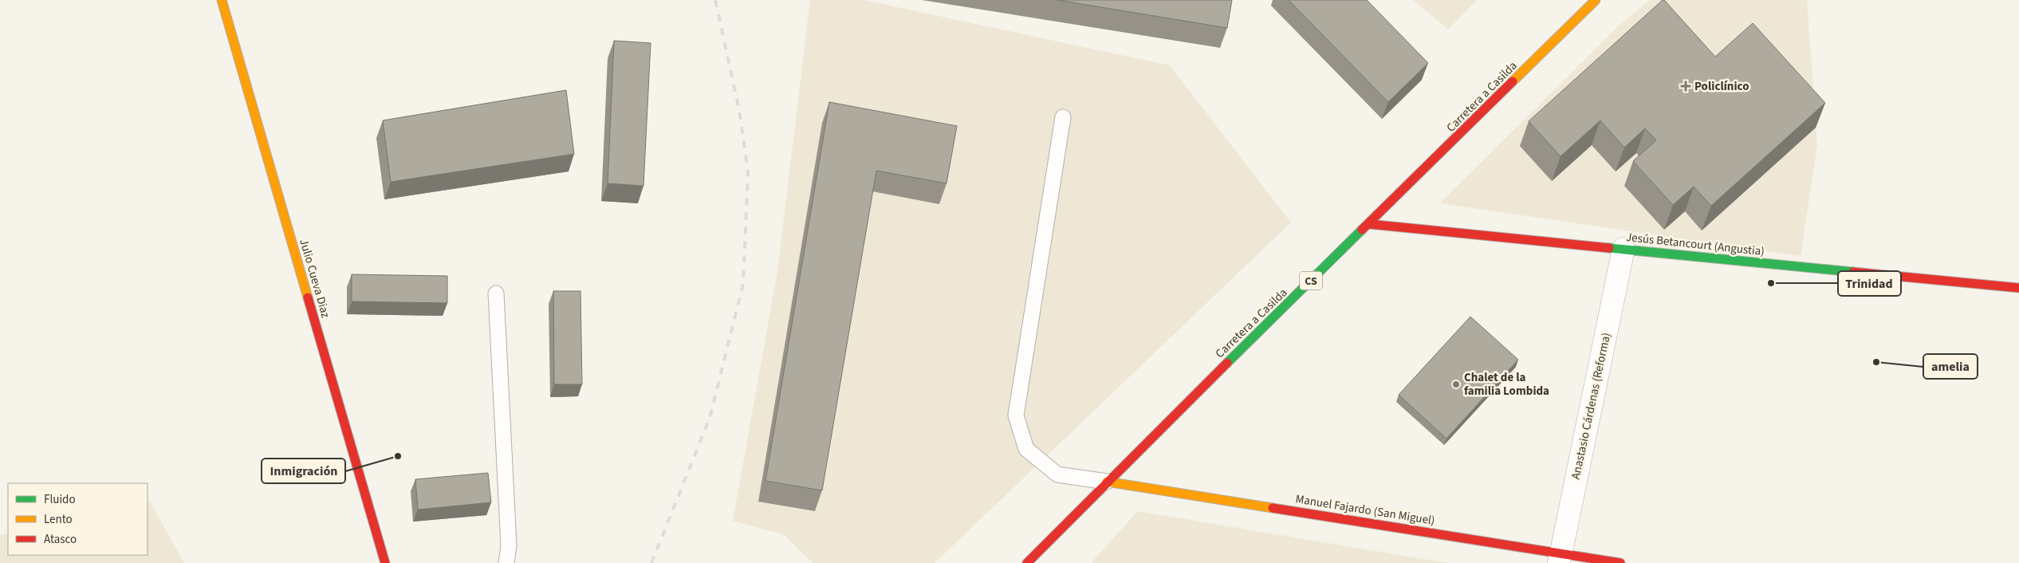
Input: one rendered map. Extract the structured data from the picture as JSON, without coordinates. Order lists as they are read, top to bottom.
{
  "streets": {
    "street": [
      "Carretera a Casilda",
      "Jesús Betancourt (Angustia)",
      "Julio Cueva Diaz",
      "CS",
      "Anastasio Cárdenas (Reforma)",
      "Manuel Fajardo (San Miguel)"
    ]
  },
  "crossings": [
    ["Carretera a Casilda", "Jesús Betancourt (Angustia)"],
    ["Carretera a Casilda", "Manuel Fajardo (San Miguel)"],
    ["Jesús Betancourt (Angustia)", "Anastasio Cárdenas (Reforma)"],
    ["Anastasio Cárdenas (Reforma)", "Manuel Fajardo (San Miguel)"]
  ],
  "places": {
    "health": ["Policlínico"],
    "other": [
      "Trinidad",
      "amelia",
      "Chalet de la familia Lombida",
      "Inmigración"
    ]
  },
  "legend": ["Fluido", "Lento", "Atasco"]
}
